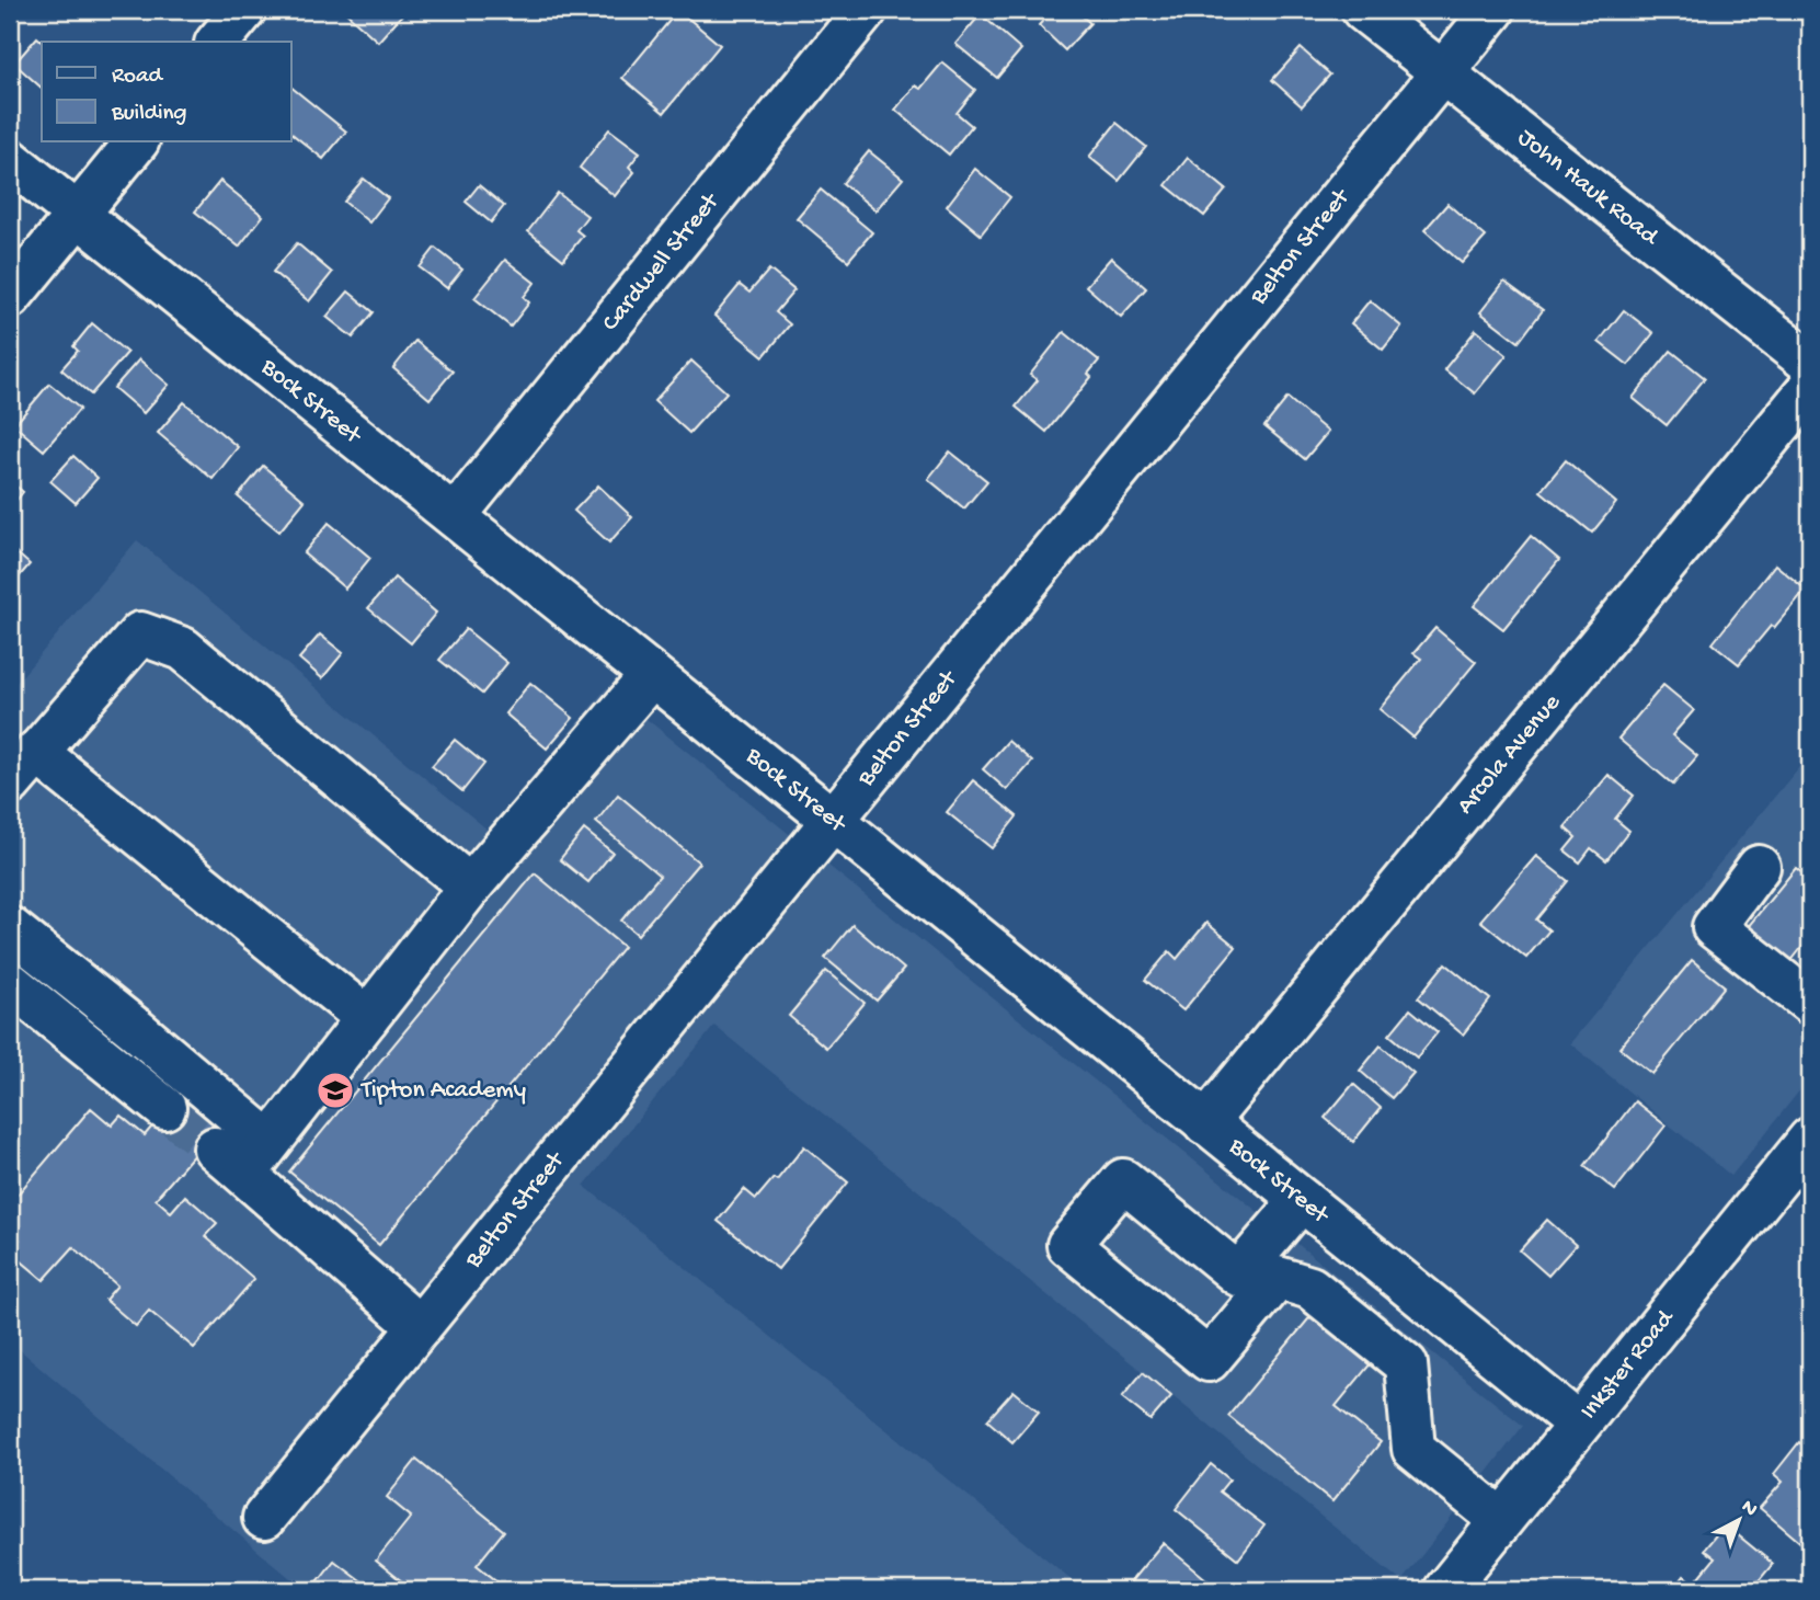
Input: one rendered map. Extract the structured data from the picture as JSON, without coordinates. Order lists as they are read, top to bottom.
{
  "streets": {
    "street": [
      "John Hauk Road",
      "Belton Street",
      "Cardwell Street",
      "Bock Street",
      "Arcola Avenue",
      "Inkster Road"
    ]
  },
  "crossings": [
    ["John Hauk Road", "Belton Street"],
    ["Belton Street", "Bock Street"],
    ["Cardwell Street", "Bock Street"],
    ["Bock Street", "Arcola Avenue"],
    ["Bock Street", "Inkster Road"]
  ],
  "places": {
    "school or university": ["Tipton Academy"]
  },
  "legend": ["Road", "Building"],
  "north": "top right"
}
